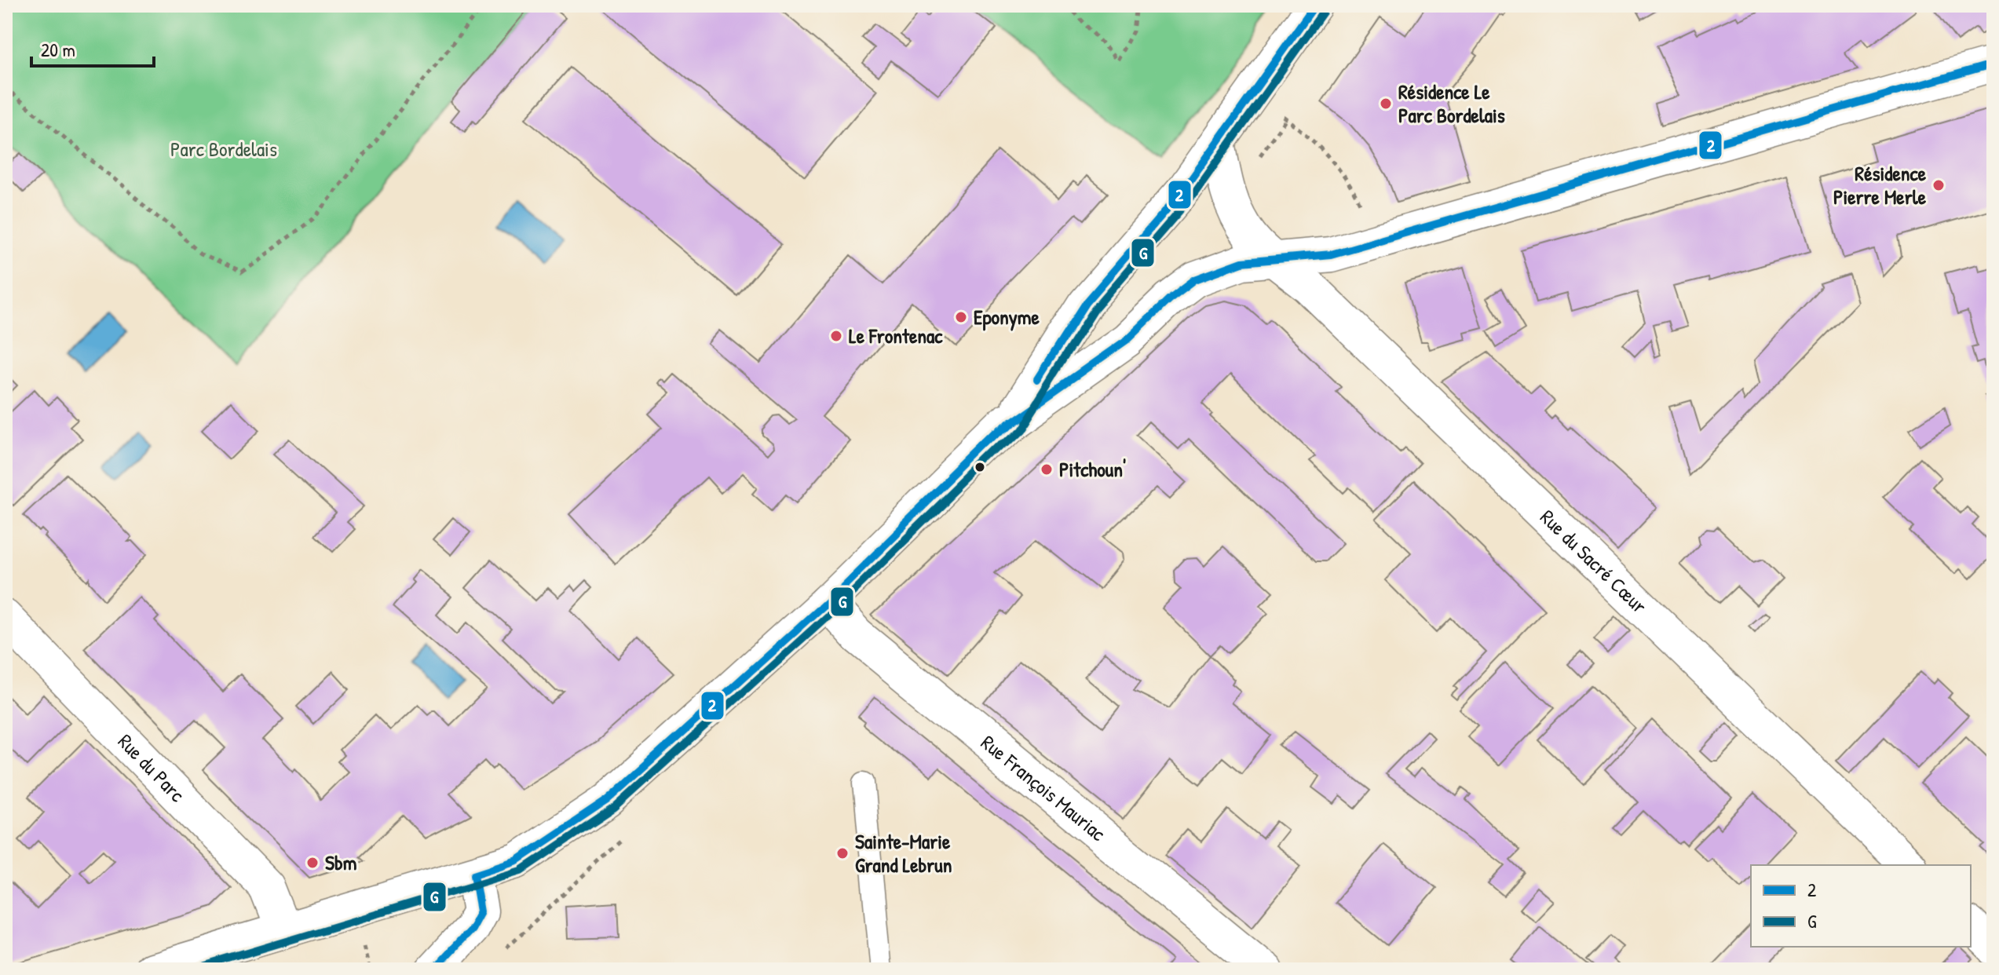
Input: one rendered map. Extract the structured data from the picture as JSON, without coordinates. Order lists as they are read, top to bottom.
{
  "streets": {
    "main road": ["Rue du Sacré Cœur", "Rue du Parc", "Rue François Mauriac"]
  },
  "parks": ["Parc Bordelais"],
  "places": [
    "Résidence Le Parc Bordelais",
    "Résidence Pierre Merle",
    "Eponyme",
    "Le Frontenac",
    "Pitchoun'",
    "Sainte-Marie Grand Lebrun",
    "Sbm"
  ],
  "lines": ["transit line 2", "transit line G"],
  "legend": ["2", "G"],
  "scale_bar": "20 m"
}
